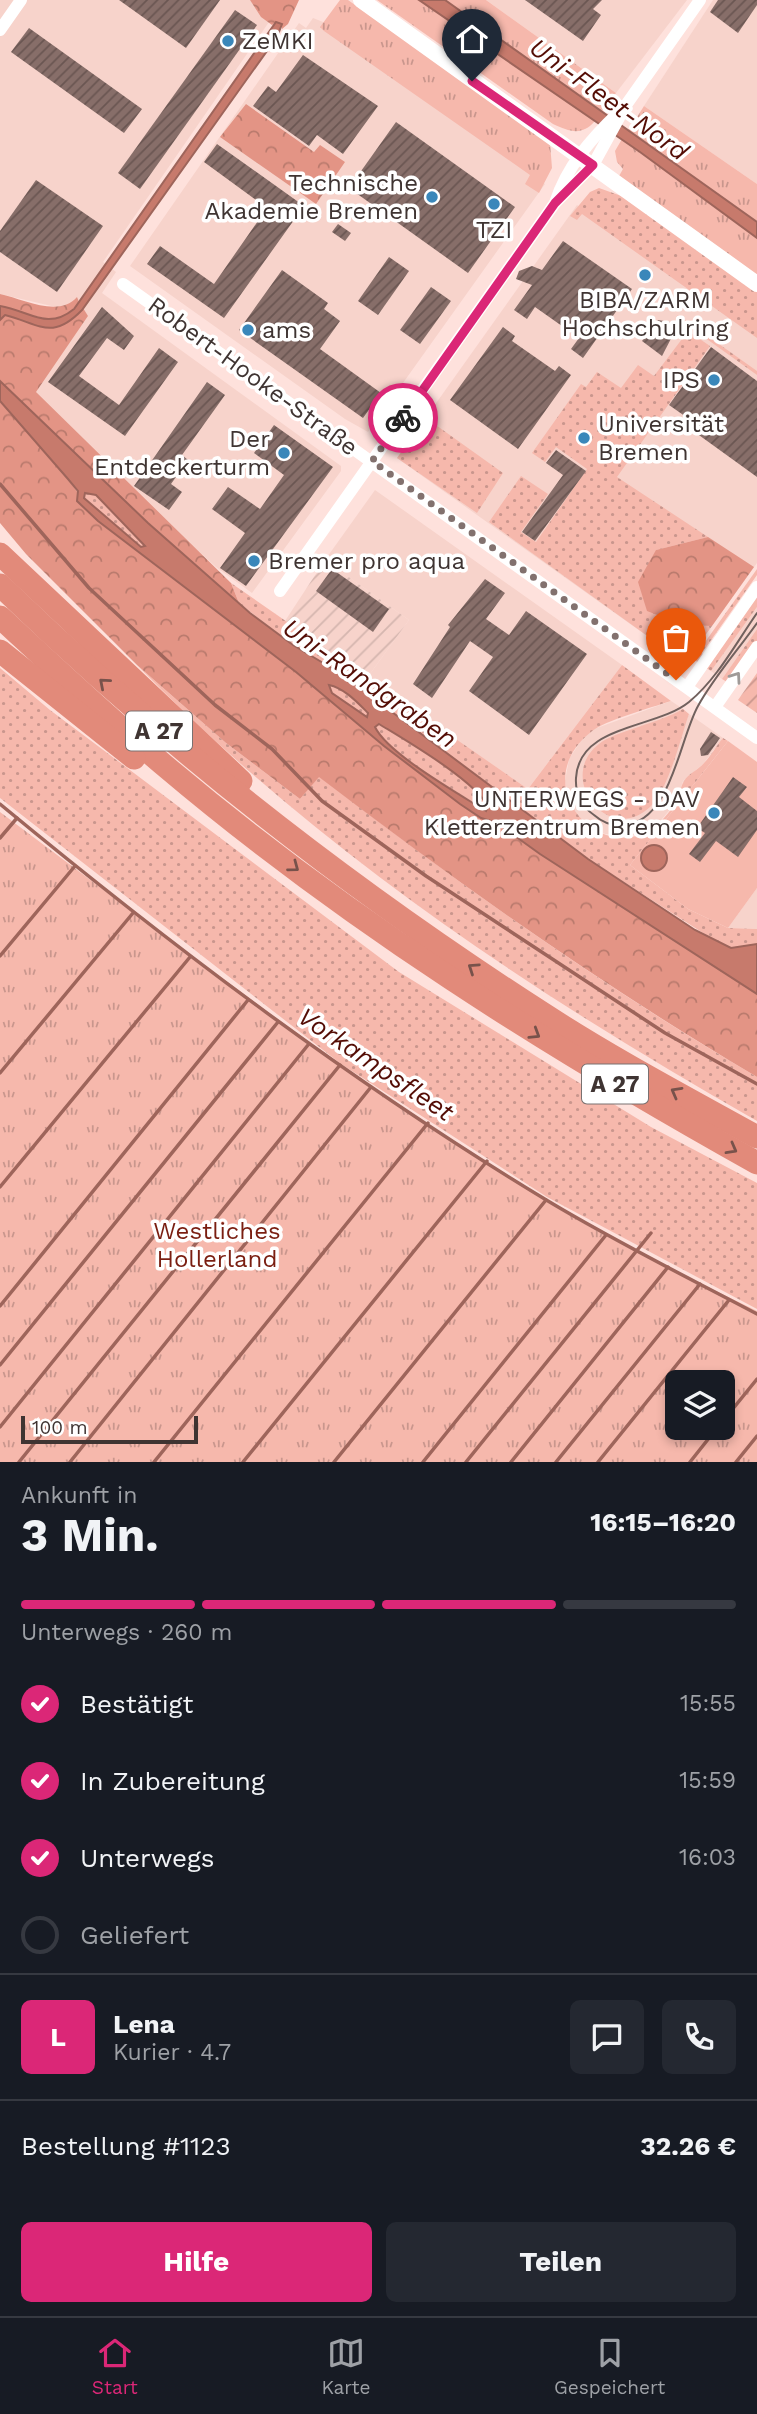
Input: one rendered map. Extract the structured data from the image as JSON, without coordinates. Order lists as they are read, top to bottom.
{
  "streets": {
    "highway": ["A 27"],
    "street": ["Robert-Hooke-Straße"]
  },
  "water": ["Uni-Fleet-Nord", "Uni-Randgraben", "Vorkampsfleet"],
  "parks": ["Westliches Hollerland"],
  "places": [
    "ZeMKI",
    "Technische Akademie Bremen",
    "TZI",
    "BIBA/ZARM Hochschulring",
    "ams",
    "IPS",
    "Universität Bremen",
    "Der Entdeckerturm",
    "Bremer pro aqua",
    "UNTERWEGS - DAV Kletterzentrum Bremen"
  ],
  "scale_bar": "100 m",
  "page": {
    "scale": "100 m",
    "heading": ["3 Min.", "Ankunft in", "16:15–16:20"],
    "panel": [
      "Lena",
      "Kurier · 4.7",
      "Bestellung #1123",
      "32.26 €"
    ],
    "bar": "Unterwegs · 260 m",
    "list": [
      ["Bestätigt", "15:55"],
      ["In Zubereitung", "15:59"],
      ["Unterwegs", "16:03"],
      "Geliefert"
    ],
    "round": "L",
    "buttons": ["Hilfe", "Teilen"],
    "tabs": ["Start", "Karte", "Gespeichert"]
  }
}
